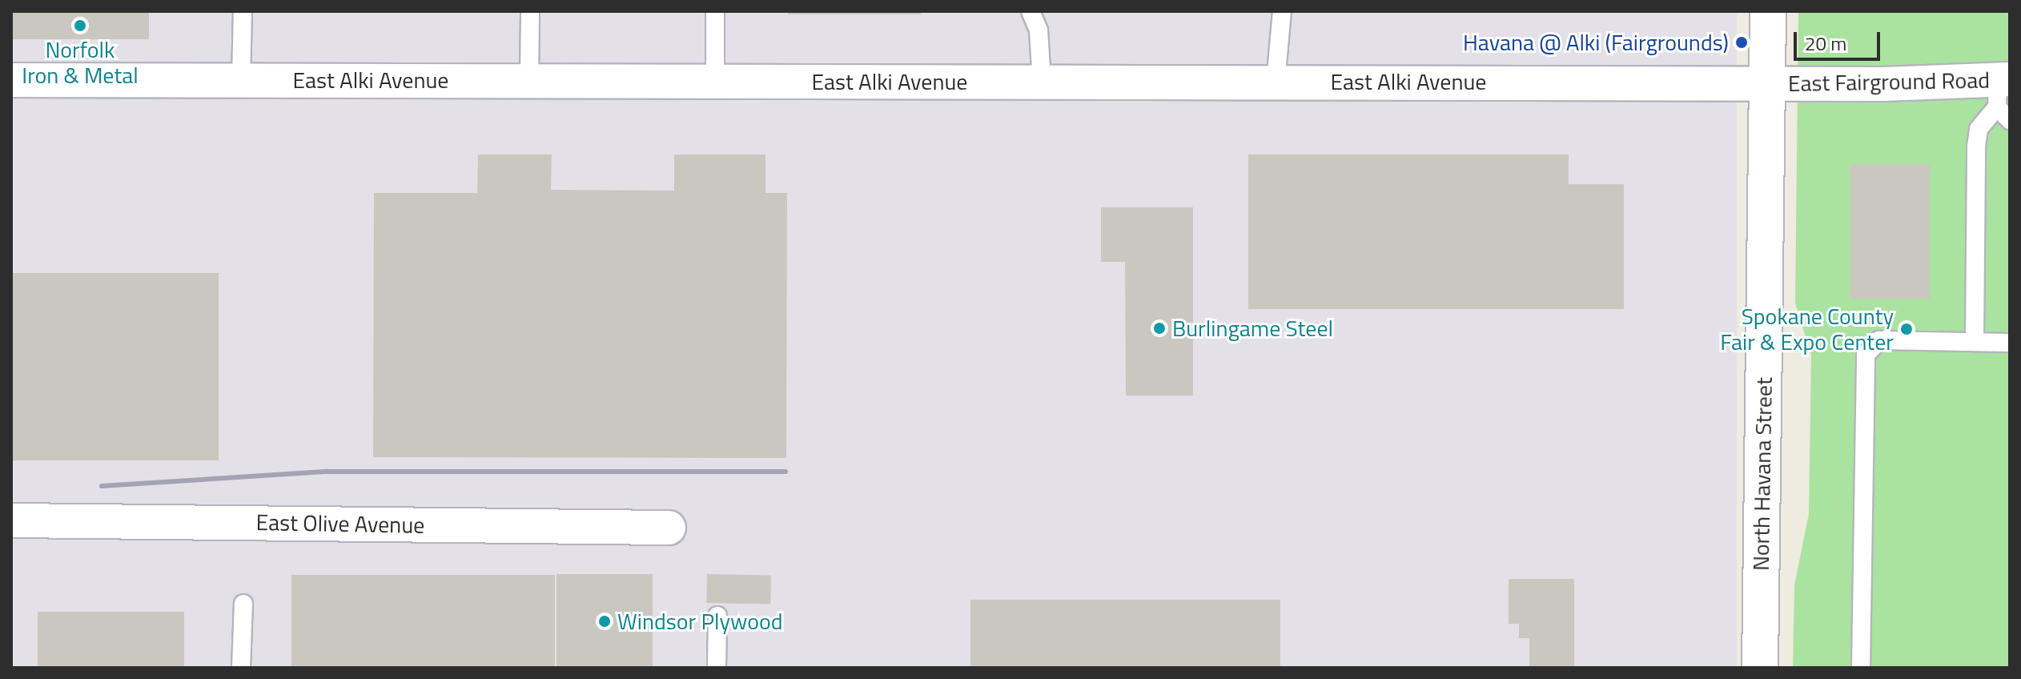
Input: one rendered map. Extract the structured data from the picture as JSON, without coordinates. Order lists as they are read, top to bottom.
{
  "streets": {
    "street": [
      "East Alki Avenue",
      "East Fairground Road",
      "North Havana Street",
      "East Olive Avenue"
    ]
  },
  "crossings": [
    ["East Alki Avenue", "East Fairground Road"],
    ["East Alki Avenue", "North Havana Street"],
    ["East Fairground Road", "North Havana Street"]
  ],
  "places": [
    "Norfolk Iron & Metal",
    "Havana @ Alki (Fairgrounds)",
    "Burlingame Steel",
    "Spokane County Fair & Expo Center",
    "Windsor Plywood"
  ],
  "scale_bar": "20 m"
}
